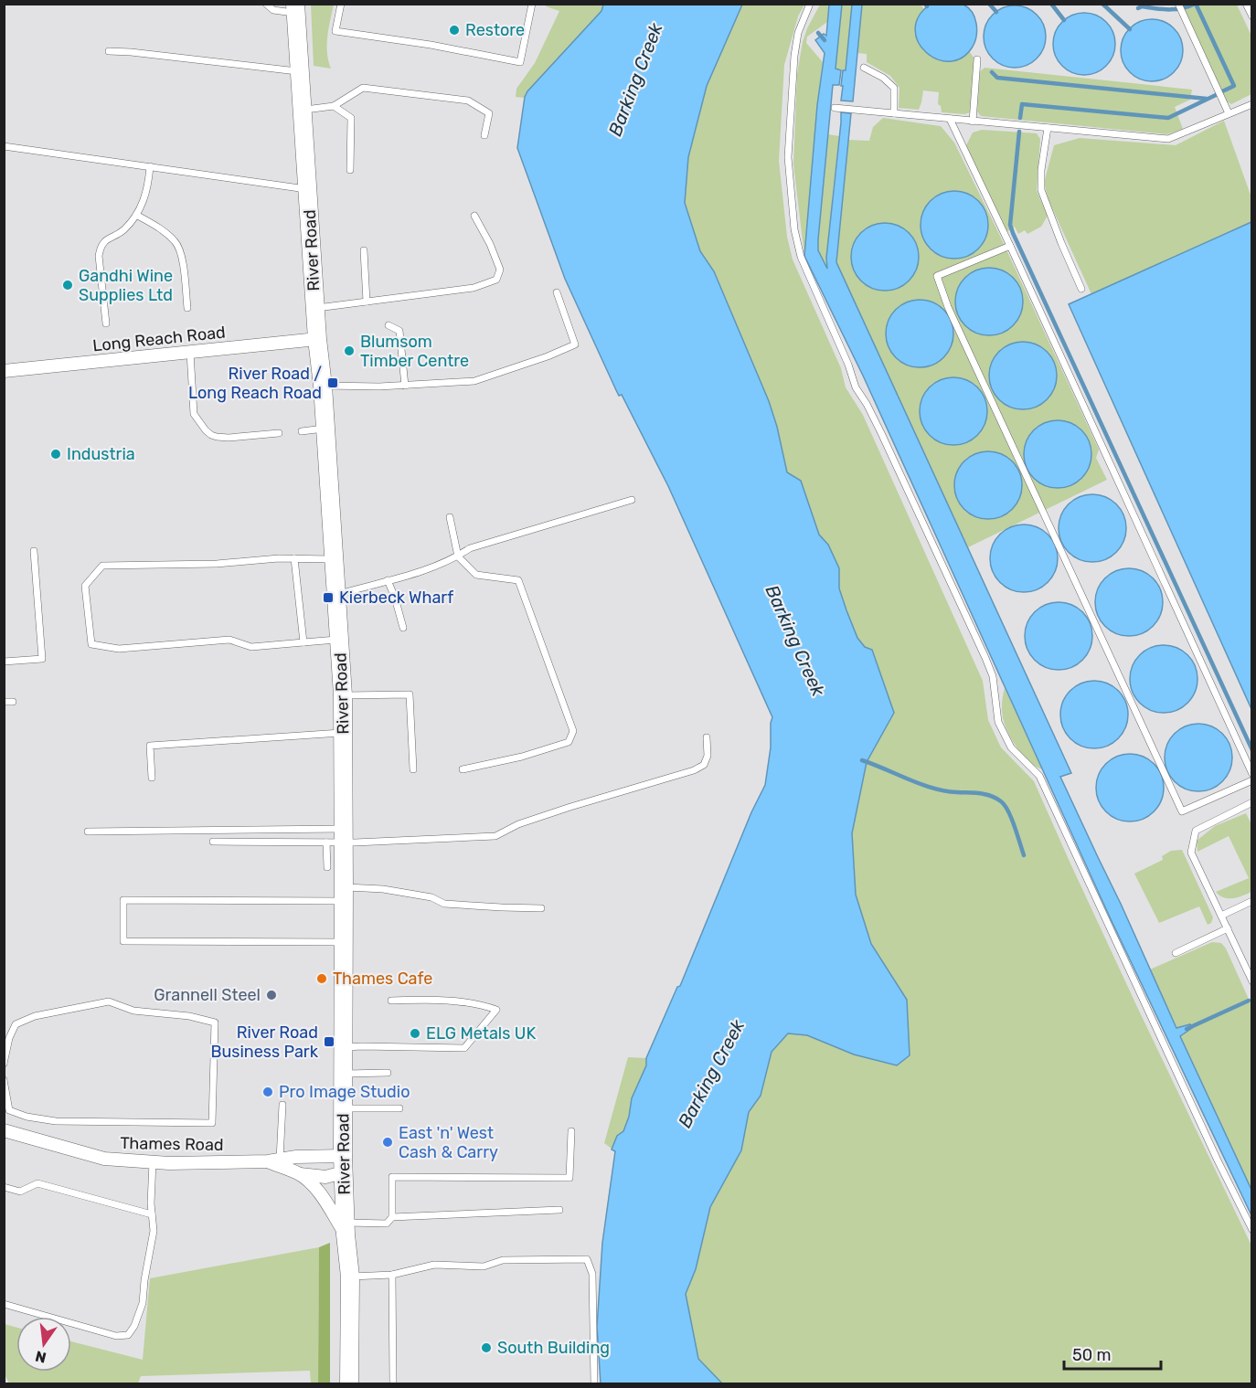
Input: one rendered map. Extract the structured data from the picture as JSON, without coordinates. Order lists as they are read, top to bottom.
{
  "streets": {
    "street": ["River Road", "Long Reach Road", "Thames Road"]
  },
  "crossings": [
    ["River Road", "Long Reach Road"],
    ["River Road", "Thames Road"]
  ],
  "water": ["Barking Creek"],
  "places": {
    "other": [
      "Restore",
      "Gandhi Wine Supplies Ltd",
      "Blumsom Timber Centre",
      "Industria",
      "Thames Cafe",
      "Grannell Steel",
      "ELG Metals UK",
      "Pro Image Studio",
      "East 'n' West Cash & Carry",
      "South Building"
    ],
    "transit": ["River Road / Long Reach Road", "Kierbeck Wharf", "River Road Business Park"]
  },
  "scale_bar": "50 m",
  "north": "bottom"
}
